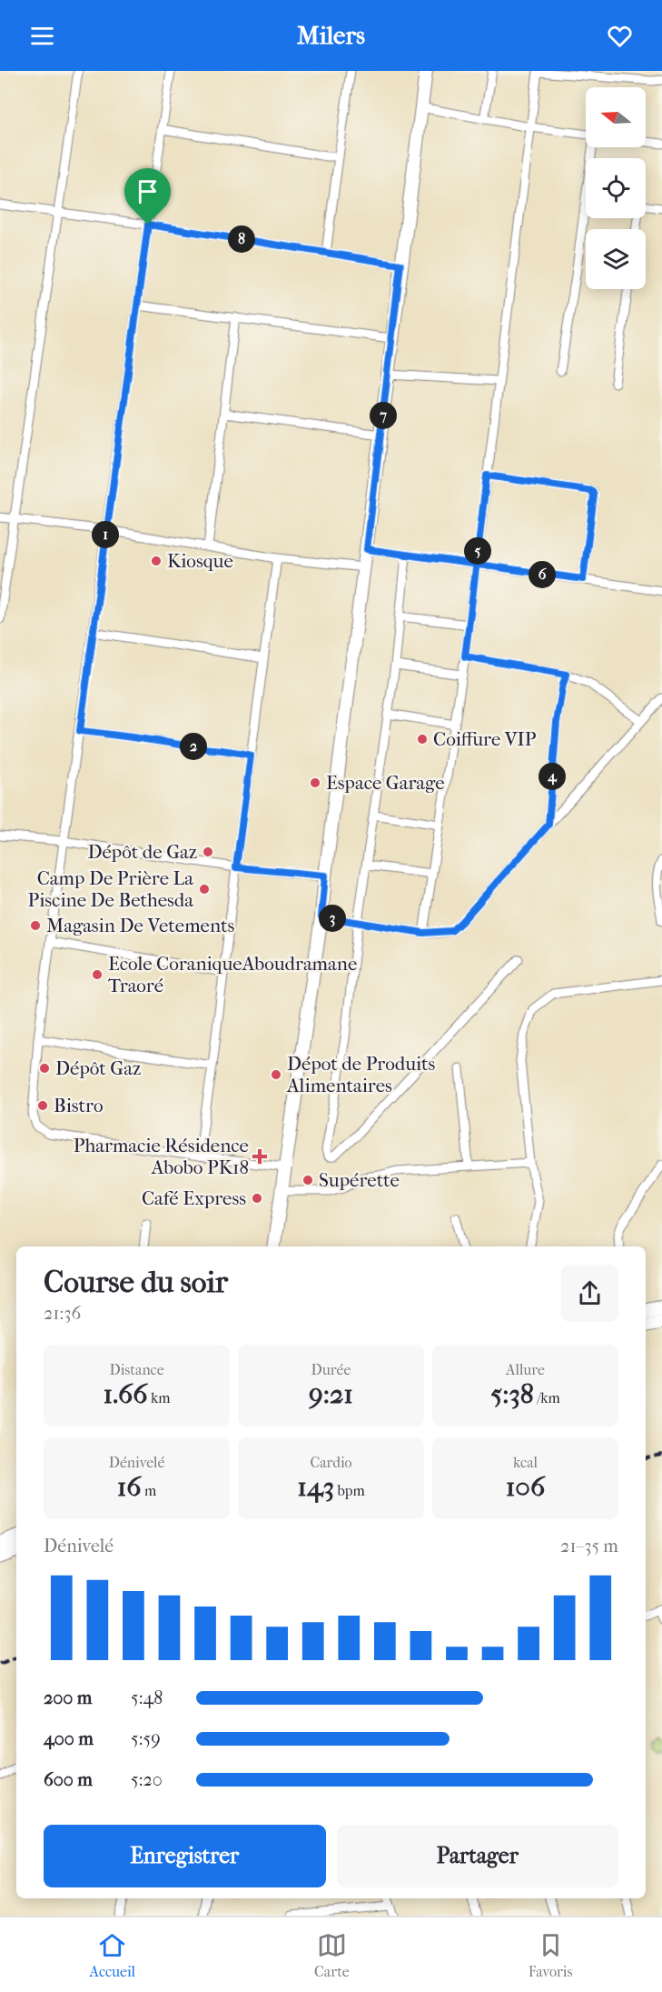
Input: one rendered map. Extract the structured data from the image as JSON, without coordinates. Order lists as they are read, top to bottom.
{
  "places": {
    "other": [
      "Kiosque",
      "Coiffure VIP",
      "Espace Garage",
      "Dépôt de Gaz",
      "Camp De Prière La Piscine De Bethesda",
      "Magasin De Vetements",
      "Ecole CoraniqueAboudramane Traoré",
      "Dépôt Gaz",
      "Dépot de Produits Alimentaires",
      "Bistro",
      "Supérette",
      "Café Express"
    ],
    "health": ["Pharmacie Résidence Abobo PK18"]
  },
  "north": "left",
  "page": {
    "header": "Milers",
    "pins": [
      "8",
      "7",
      "1",
      "5",
      "6",
      "2",
      "4",
      "3"
    ],
    "heading": ["Course du soir", "21:36"],
    "stats": [
      ["Distance", "1.66 km"],
      ["Durée", "9:21"],
      ["Allure", "5:38 /km"],
      ["Dénivelé", "16 m"],
      ["Cardio", "143 bpm"],
      ["kcal", "106"]
    ],
    "chart": ["Dénivelé", "21–35 m"],
    "list": [
      {
        "name": "200 m",
        "note": "5:48"
      },
      {
        "name": "400 m",
        "note": "5:59"
      },
      {
        "name": "600 m",
        "note": "5:20"
      }
    ],
    "buttons": ["Enregistrer", "Partager"],
    "tabs": ["Accueil", "Carte", "Favoris"]
  }
}
